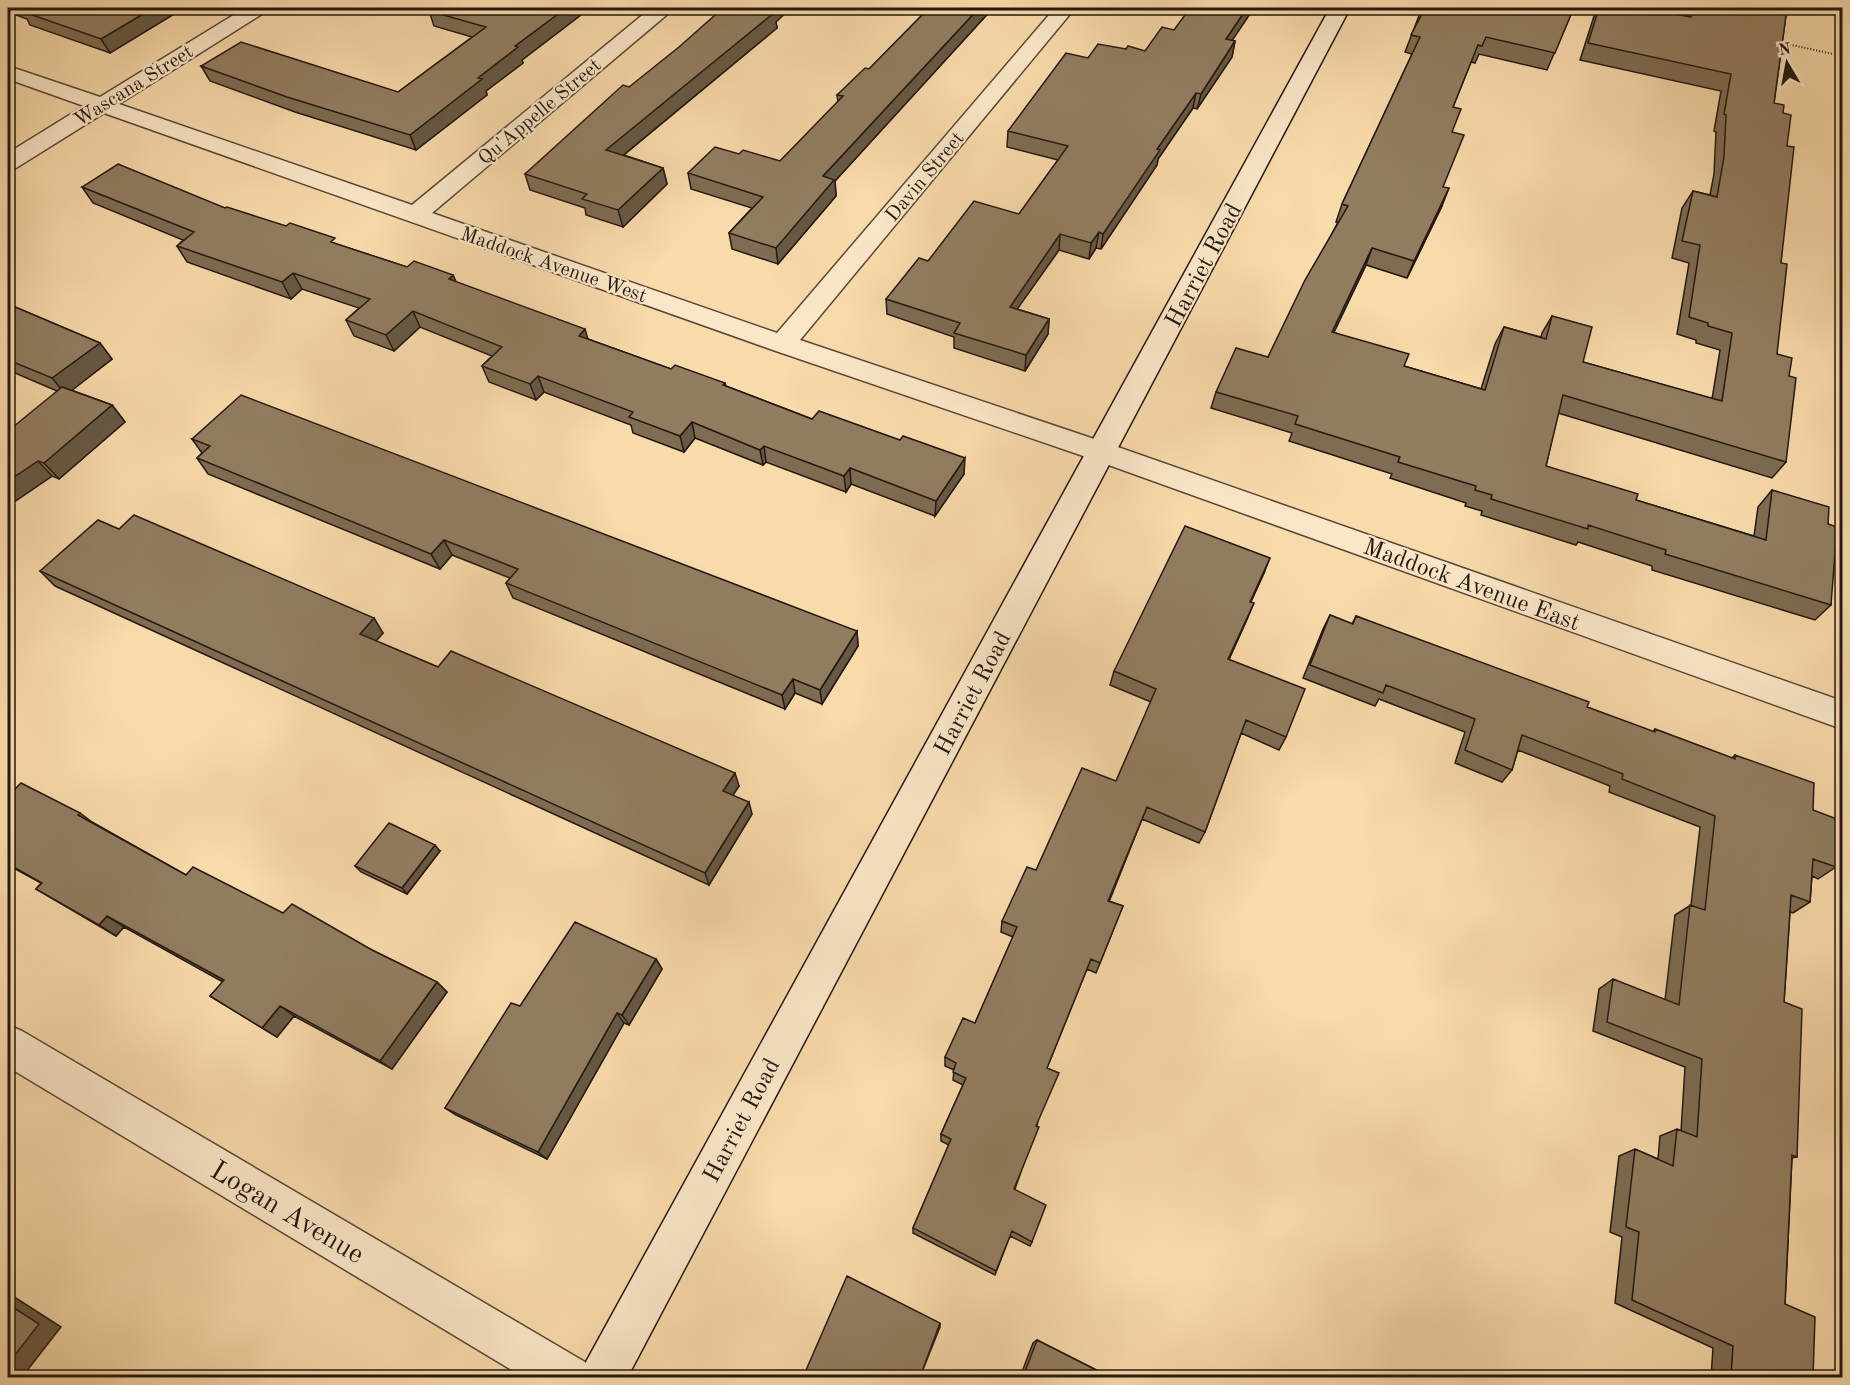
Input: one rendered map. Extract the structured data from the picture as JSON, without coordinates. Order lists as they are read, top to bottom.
{
  "streets": {
    "street": [
      "Wascana Street",
      "Qu'Appelle Street",
      "Davin Street",
      "Maddock Avenue West",
      "Harriet Road",
      "Maddock Avenue East",
      "Logan Avenue"
    ]
  },
  "crossings": [
    ["Wascana Street", "Maddock Avenue West"],
    ["Qu'Appelle Street", "Maddock Avenue West"],
    ["Davin Street", "Maddock Avenue West"],
    ["Maddock Avenue West", "Harriet Road"],
    ["Maddock Avenue West", "Maddock Avenue East"],
    ["Harriet Road", "Maddock Avenue East"]
  ],
  "north": "top"
}
